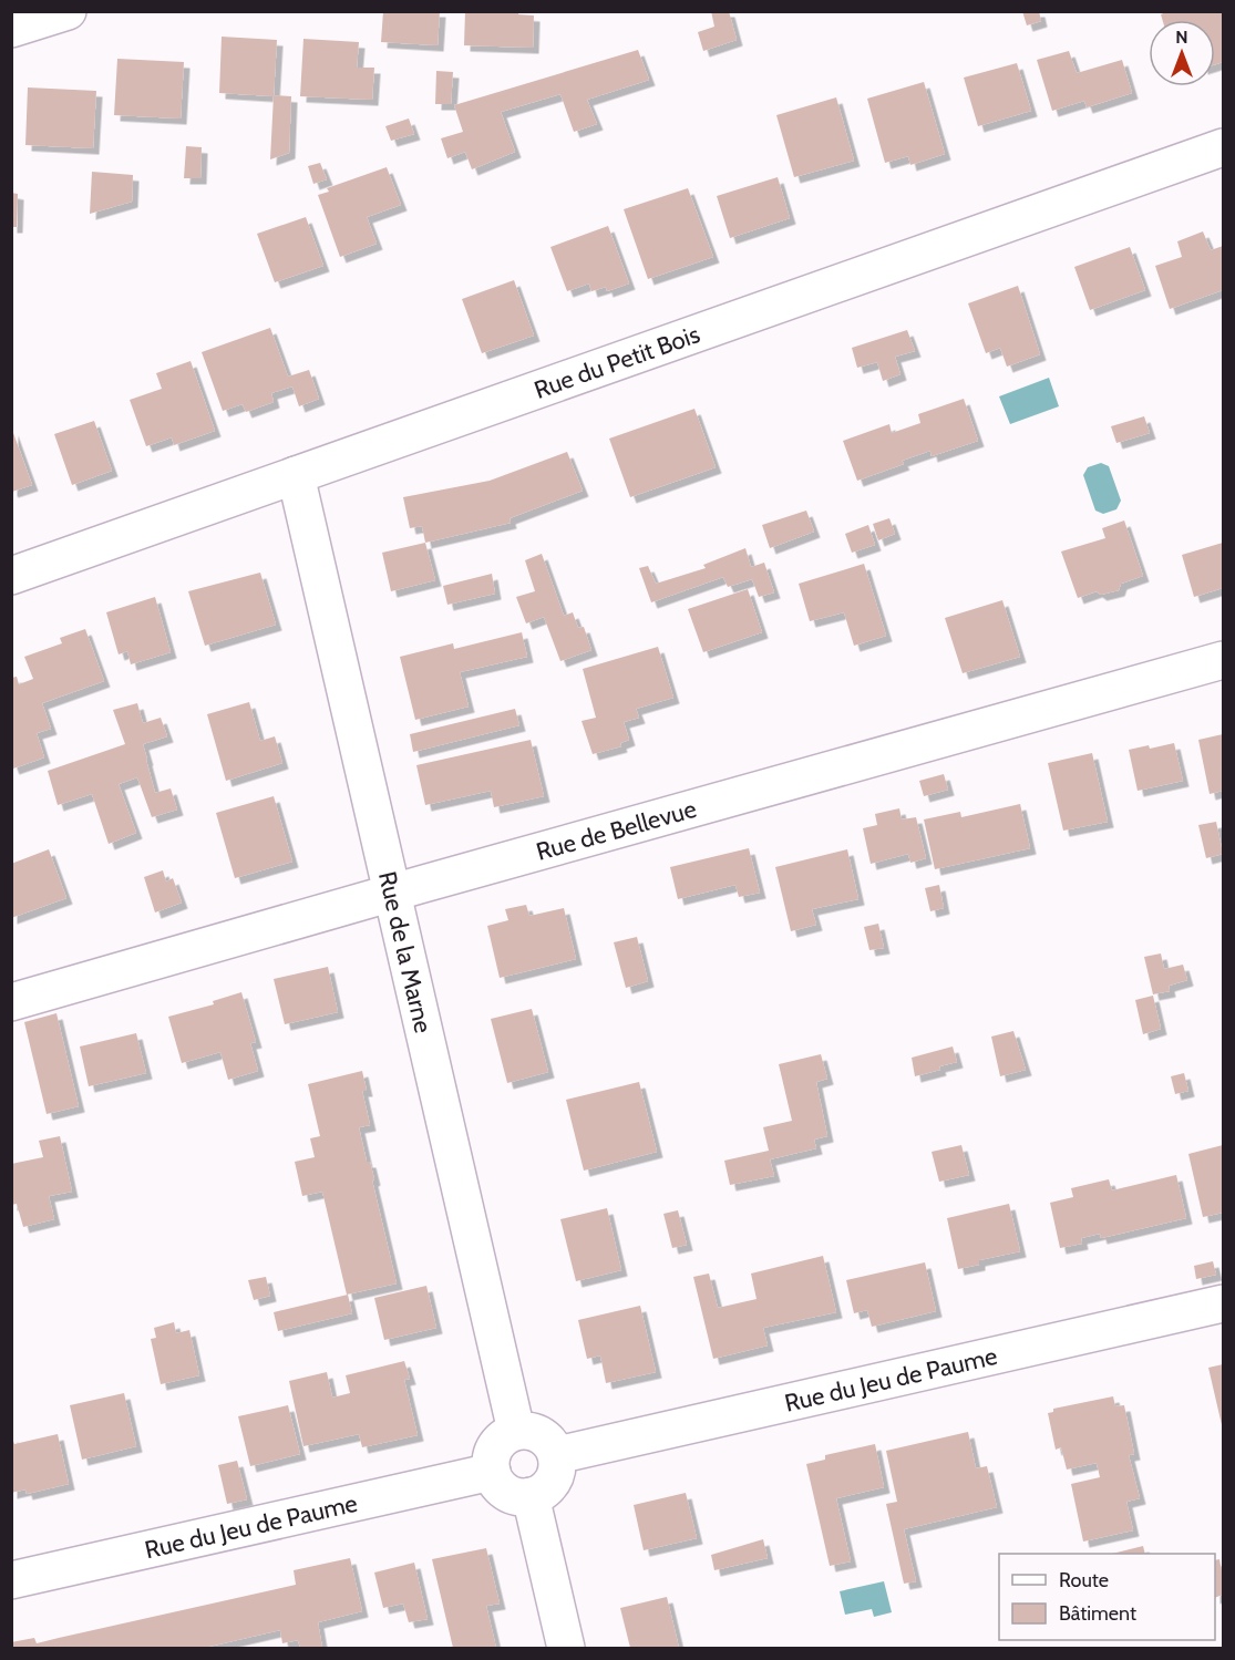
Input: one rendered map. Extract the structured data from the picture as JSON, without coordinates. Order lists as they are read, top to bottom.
{
  "streets": {
    "street": [
      "Rue du Petit Bois",
      "Rue de Bellevue",
      "Rue de la Marne",
      "Rue du Jeu de Paume"
    ]
  },
  "crossings": [
    ["Rue du Petit Bois", "Rue de la Marne"],
    ["Rue de Bellevue", "Rue de la Marne"],
    ["Rue de la Marne", "Rue du Jeu de Paume"]
  ],
  "legend": ["Route", "Bâtiment"],
  "north": "top"
}
